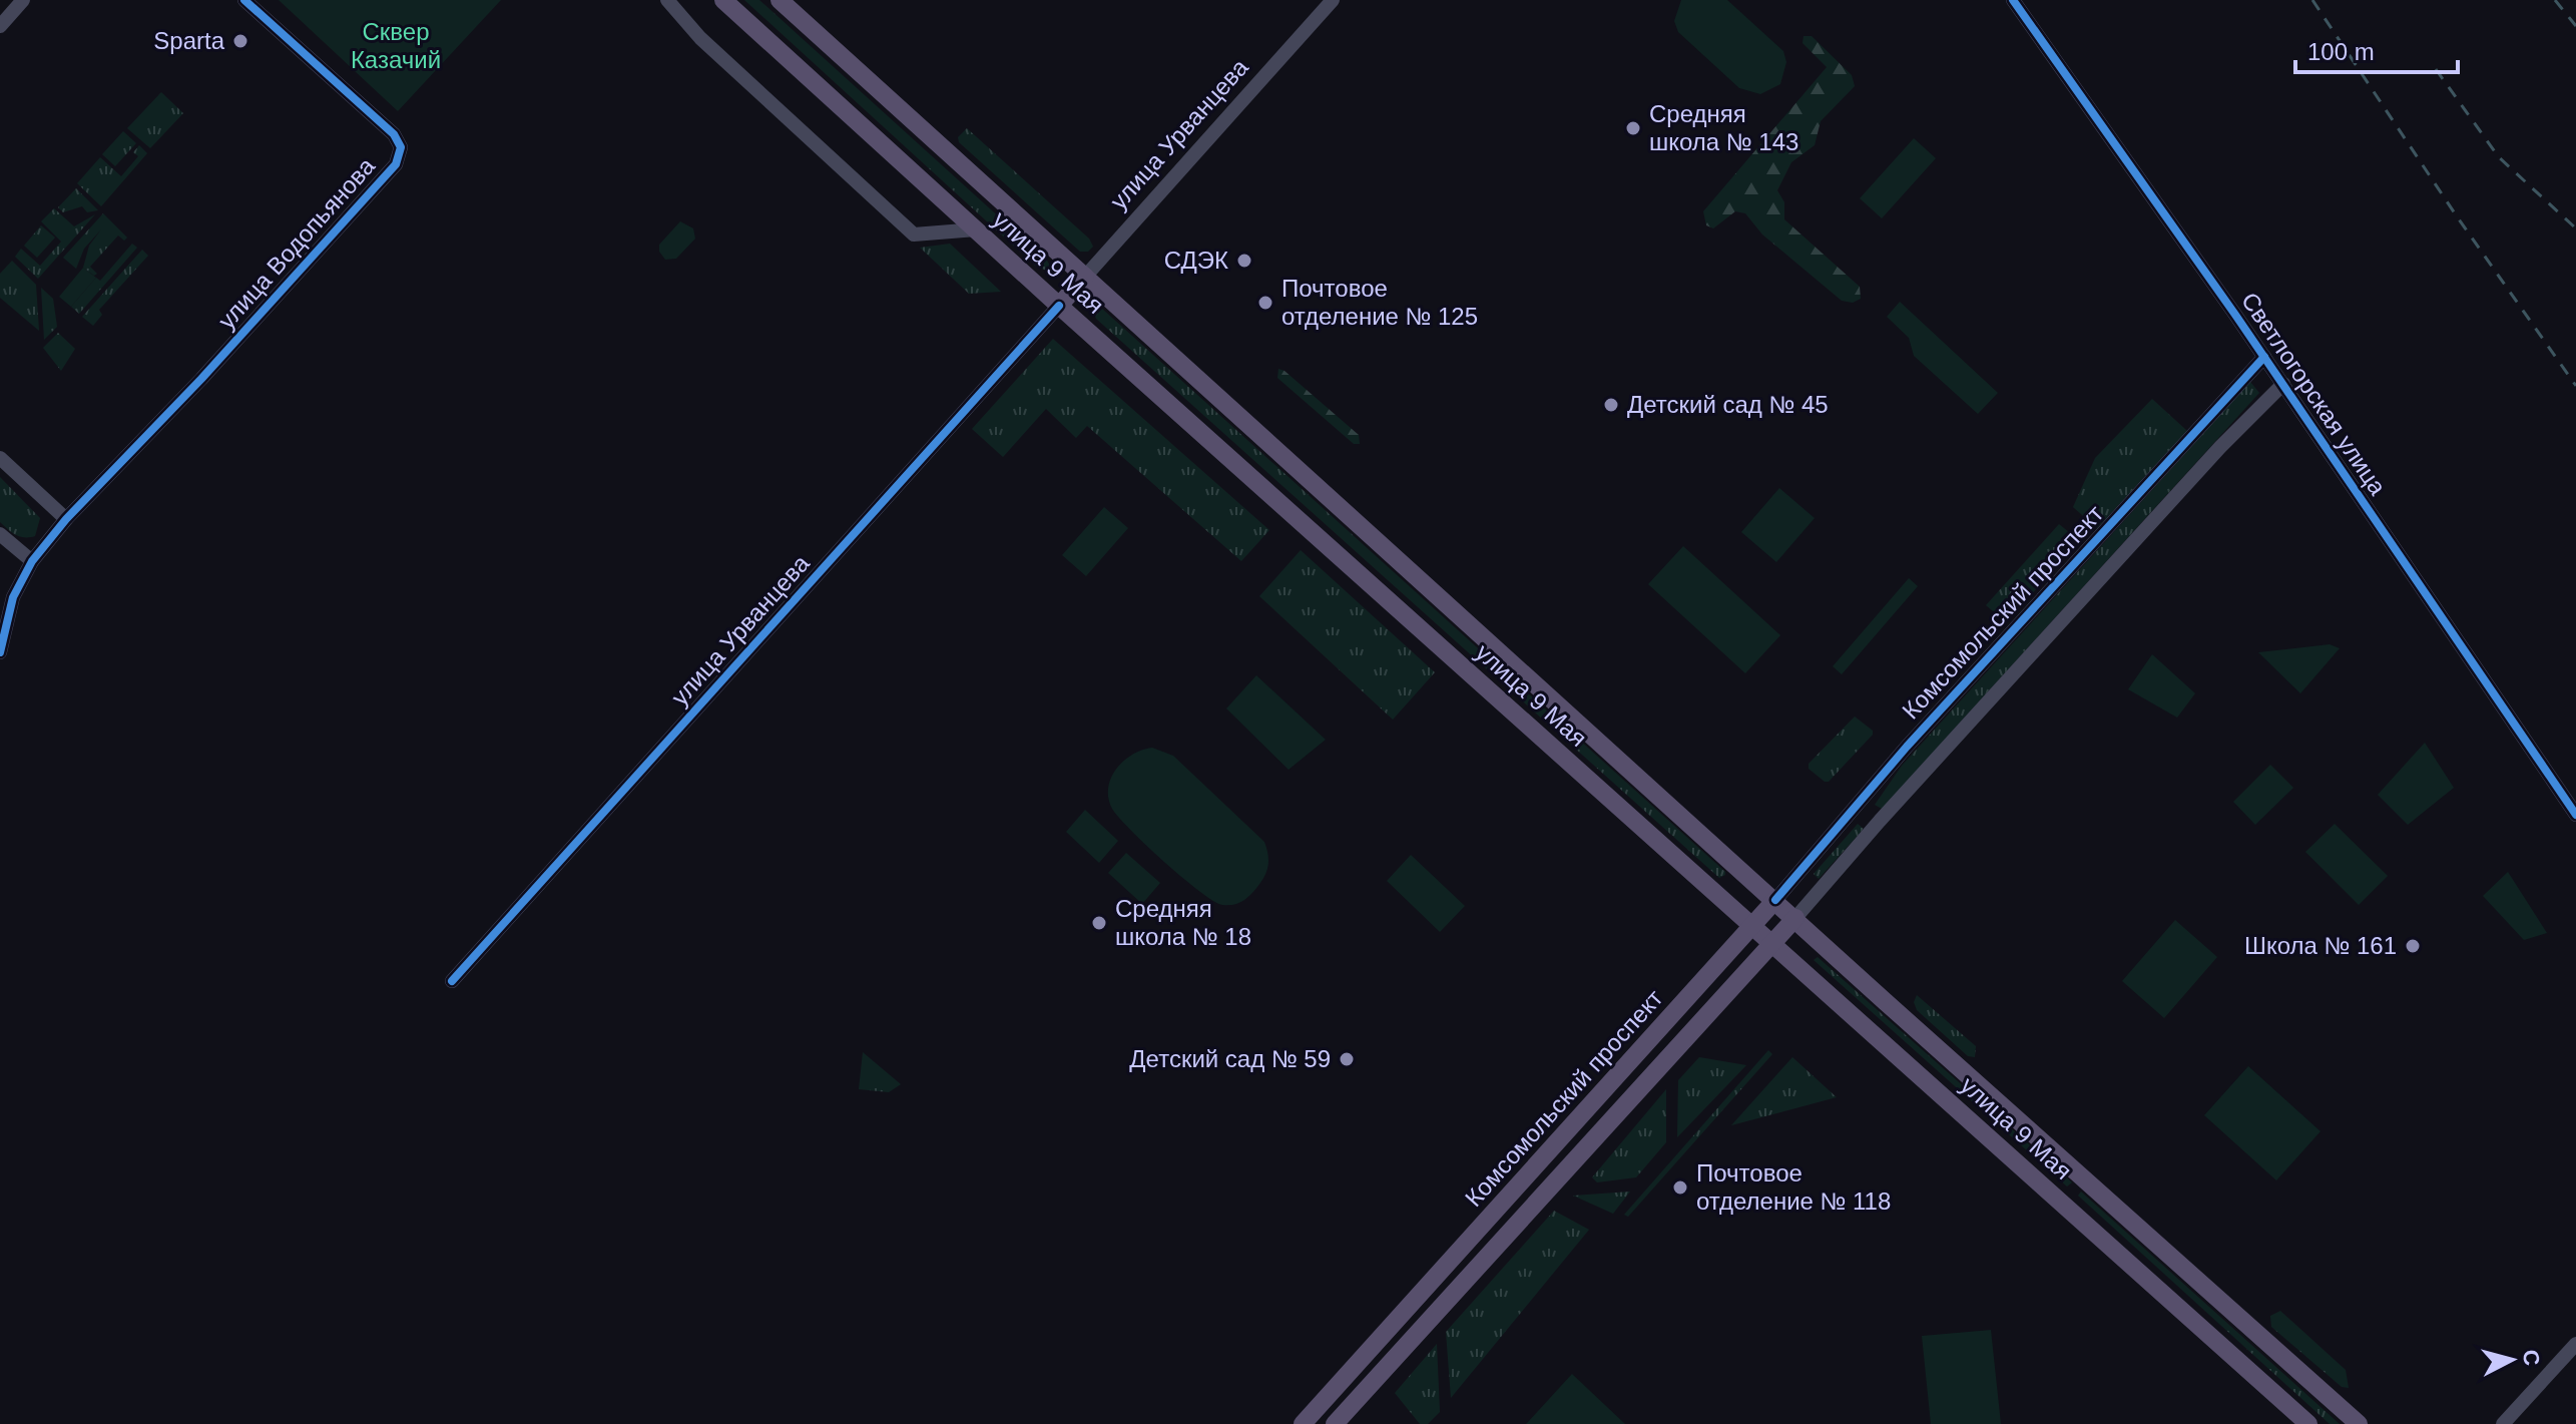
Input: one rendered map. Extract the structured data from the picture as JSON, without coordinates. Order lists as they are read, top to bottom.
{
  "streets": {
    "main road": ["улица Урванцева", "улица 9 Мая", "Комсомольский проспект"],
    "street": ["улица Водопьянова", "Светлогорская улица"]
  },
  "crossings": [
    ["улица Урванцева", "улица 9 Мая"],
    ["улица 9 Мая", "Комсомольский проспект"],
    ["Светлогорская улица", "Комсомольский проспект"]
  ],
  "parks": ["Сквер Казачий"],
  "places": [
    "Sparta",
    "Средняя школа № 143",
    "СДЭК",
    "Почтовое отделение № 125",
    "Детский сад № 45",
    "Средняя школа № 18",
    "Школа № 161",
    "Детский сад № 59",
    "Почтовое отделение № 118"
  ],
  "scale_bar": "100 m",
  "north": "right"
}
